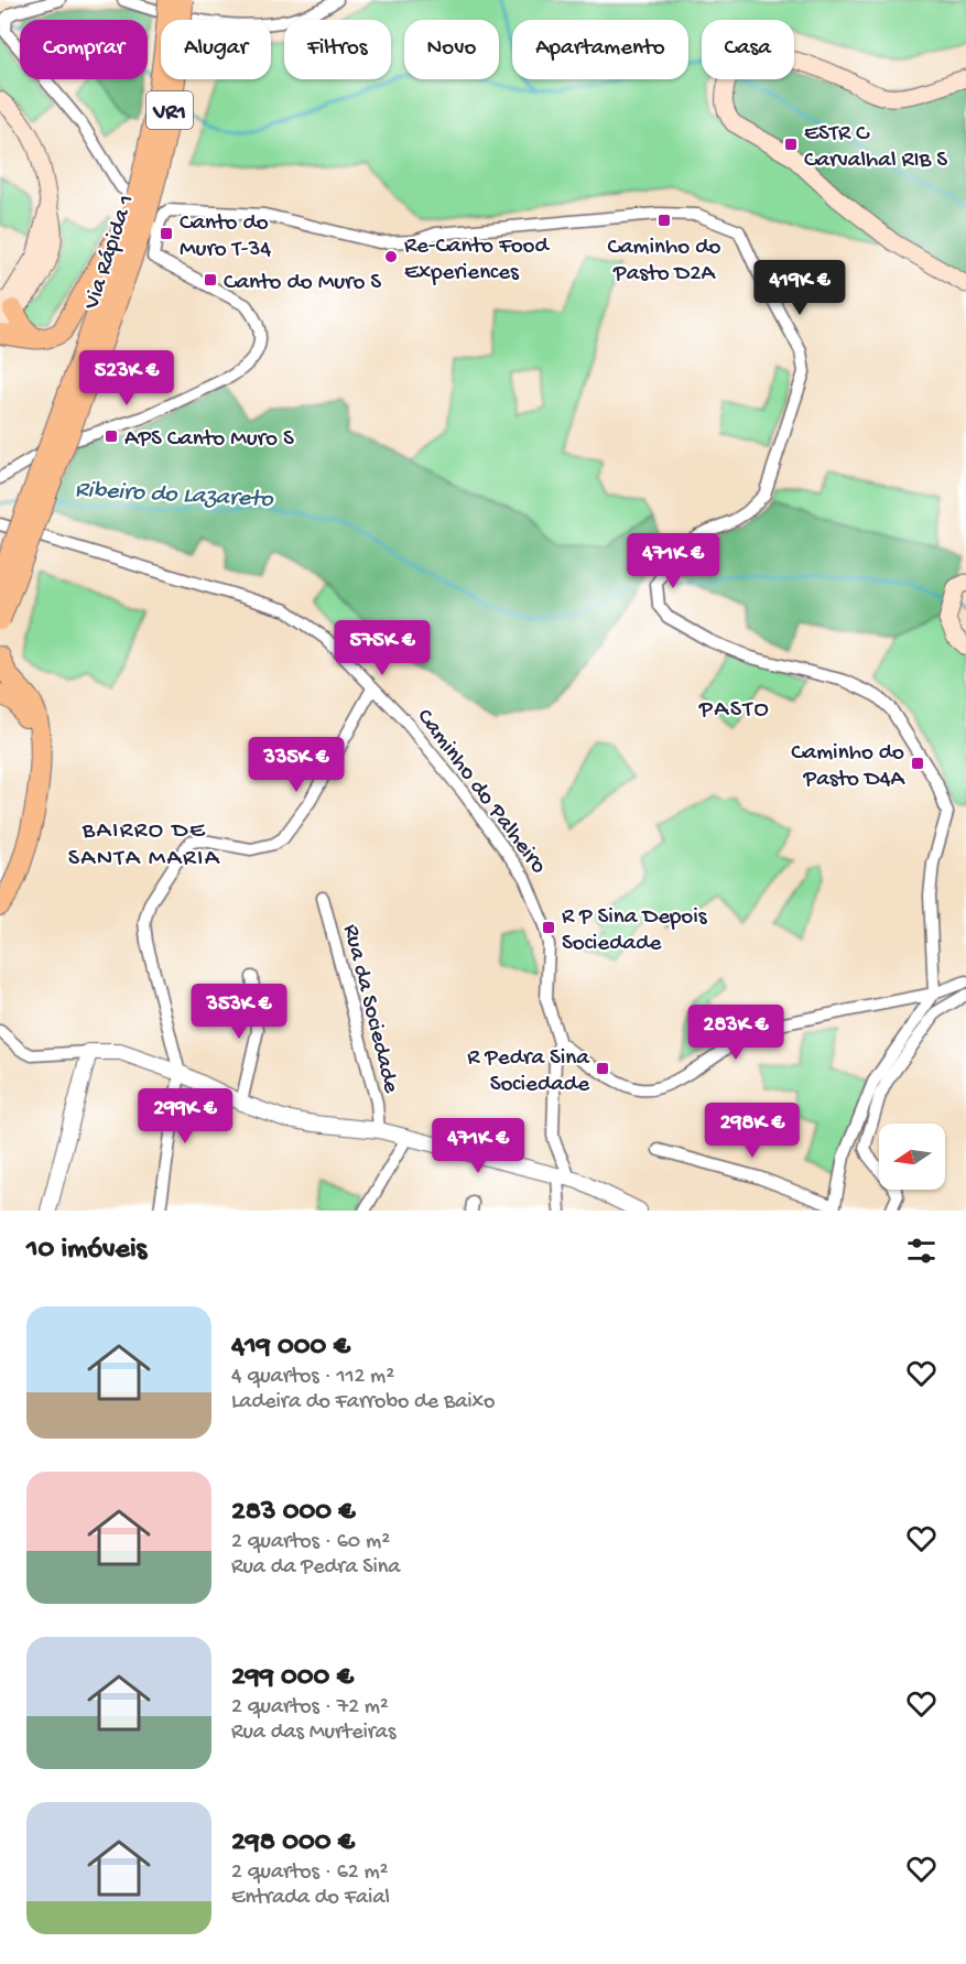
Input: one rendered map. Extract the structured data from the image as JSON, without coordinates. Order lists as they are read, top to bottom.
{
  "streets": {
    "highway": ["VR1", "Via Rápida 1"],
    "street": ["Caminho do Palheiro", "Rua da Sociedade"]
  },
  "districts": ["PASTO", "BAIRRO DE SANTA MARIA"],
  "water": ["Ribeiro do Lazareto"],
  "places": {
    "transit": [
      "ESTR C Carvalhal RIB S",
      "Caminho do Pasto D2A",
      "Canto do Muro T-34",
      "Canto do Muro S",
      "APS Canto Muro S",
      "Caminho do Pasto D4A",
      "R P Sina Depois Sociedade",
      "R Pedra Sina Sociedade"
    ],
    "other": ["Re-Canto Food Experiences"]
  },
  "north": "left",
  "page": {
    "chip": [
      "Comprar",
      "Alugar",
      "Filtros",
      "Novo",
      "Apartamento",
      "Casa"
    ],
    "price": [
      "419K €",
      "523K €",
      "471K €",
      "575K €",
      "335K €",
      "353K €",
      "283K €",
      "299K €",
      "298K €",
      "471K €"
    ],
    "heading": "10 imóveis",
    "list": [
      {
        "name": "419 000 €",
        "note": "4 quartos · 112 m² · Ladeira do Farrobo de Baixo"
      },
      {
        "name": "283 000 €",
        "note": "2 quartos · 60 m² · Rua da Pedra Sina"
      },
      {
        "name": "299 000 €",
        "note": "2 quartos · 72 m² · Rua das Murteiras"
      },
      {
        "name": "298 000 €",
        "note": "2 quartos · 62 m² · Entrada do Faial"
      }
    ]
  }
}
